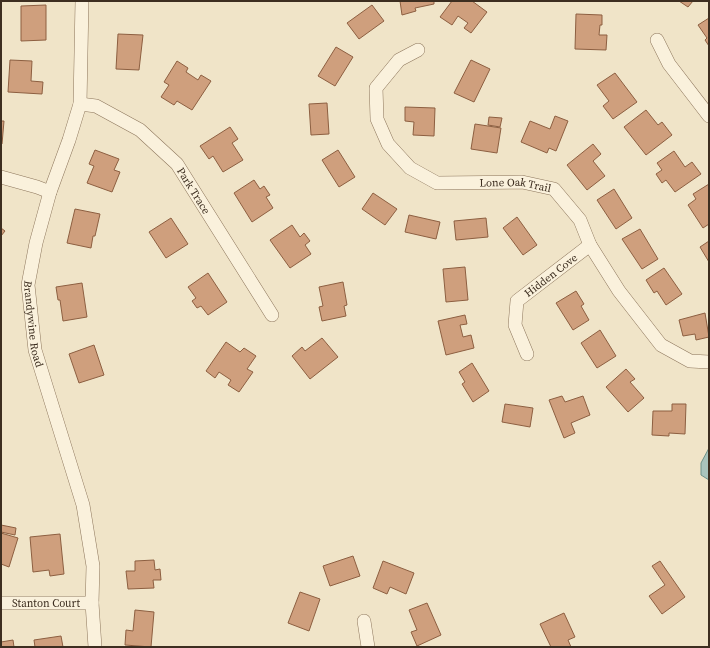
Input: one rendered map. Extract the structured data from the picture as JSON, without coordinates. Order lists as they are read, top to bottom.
{
  "streets": {
    "street": [
      "Lone Oak Trail",
      "Park Trace",
      "Hidden Cove",
      "Brandywine Road",
      "Stanton Court"
    ]
  },
  "crossings": [
    ["Lone Oak Trail", "Hidden Cove"],
    ["Park Trace", "Brandywine Road"],
    ["Brandywine Road", "Stanton Court"]
  ]
}
